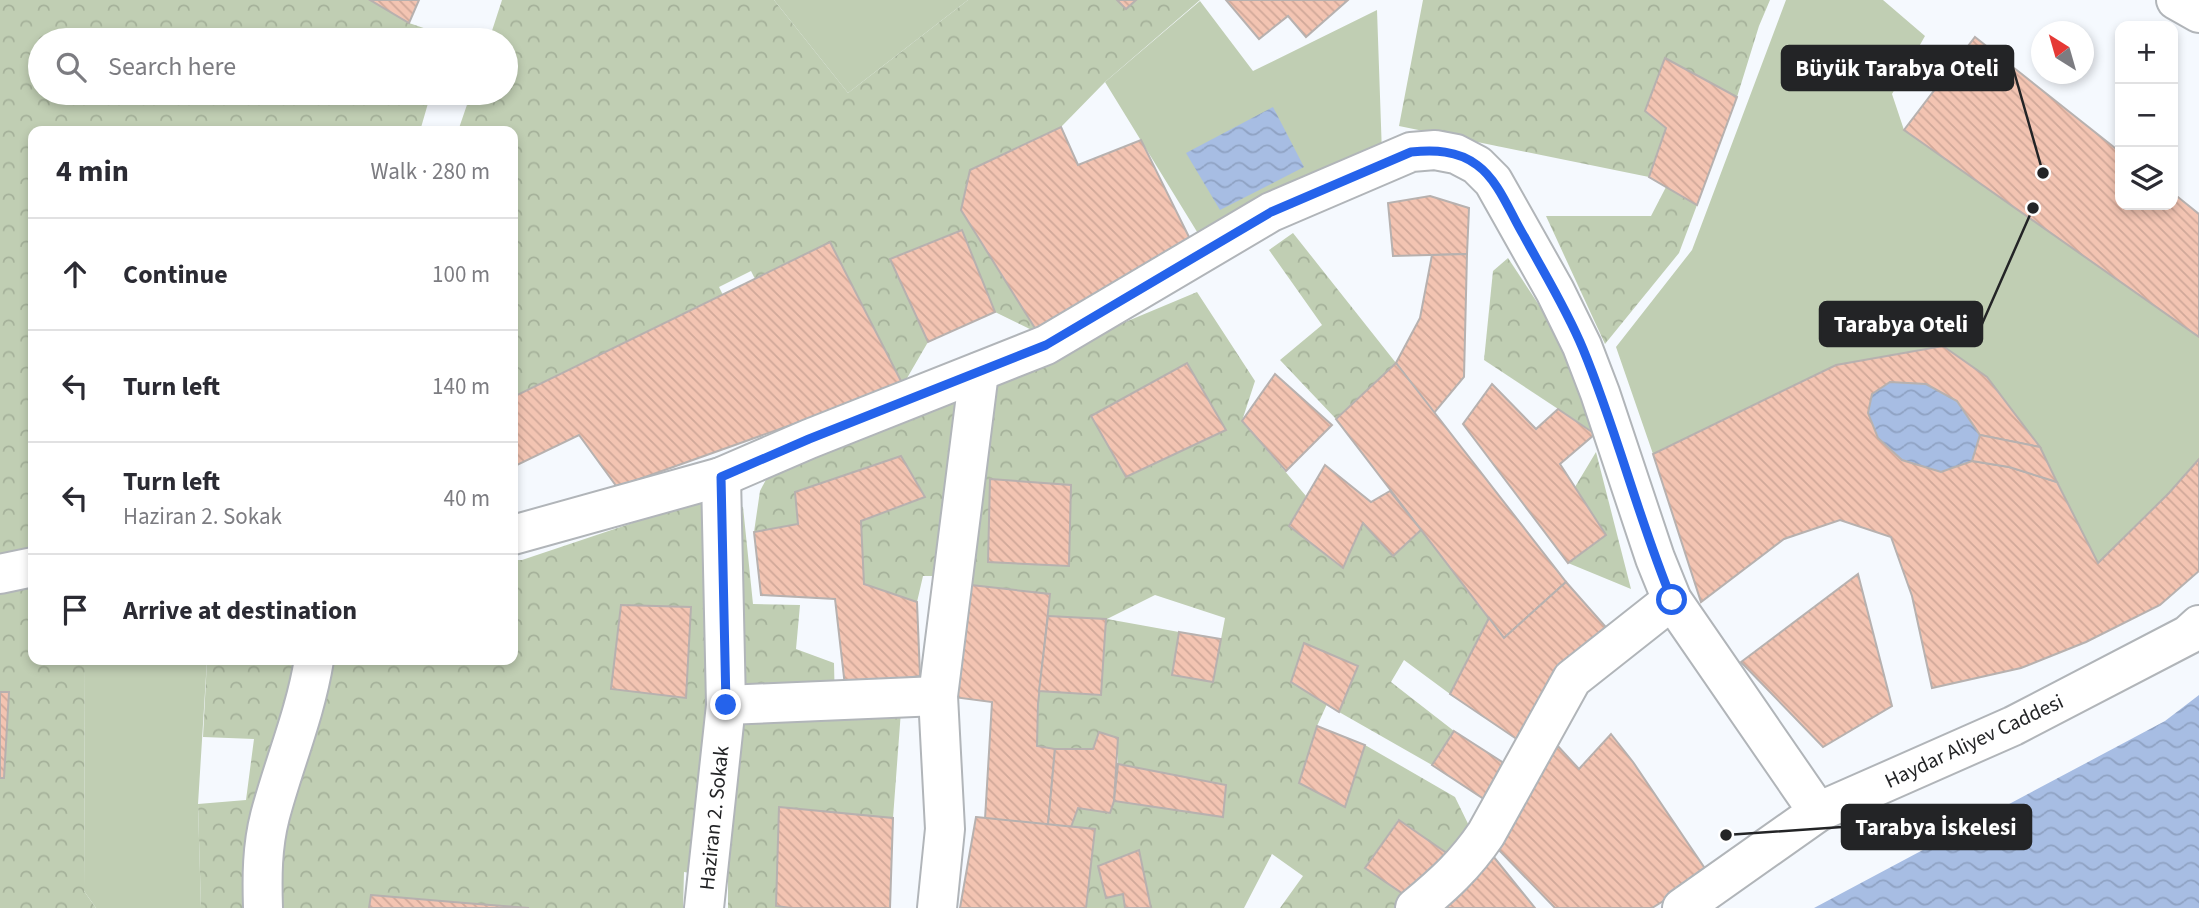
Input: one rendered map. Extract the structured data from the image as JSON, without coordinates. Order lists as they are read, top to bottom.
{
  "streets": {
    "street": ["Haydar Aliyev Caddesi", "Haziran 2. Sokak"]
  },
  "places": ["Büyük Tarabya Oteli", "Tarabya Oteli", "Tarabya İskelesi"],
  "north": "top left",
  "page": {
    "map_buttons": ["+", "−"],
    "search": "Search here",
    "heading": ["4 min", "Walk · 280 m"],
    "list": [
      ["Continue", "100 m"],
      ["Turn left", "140 m"],
      ["Turn left", "Haziran 2. Sokak", "40 m"],
      "Arrive at destination"
    ]
  }
}
